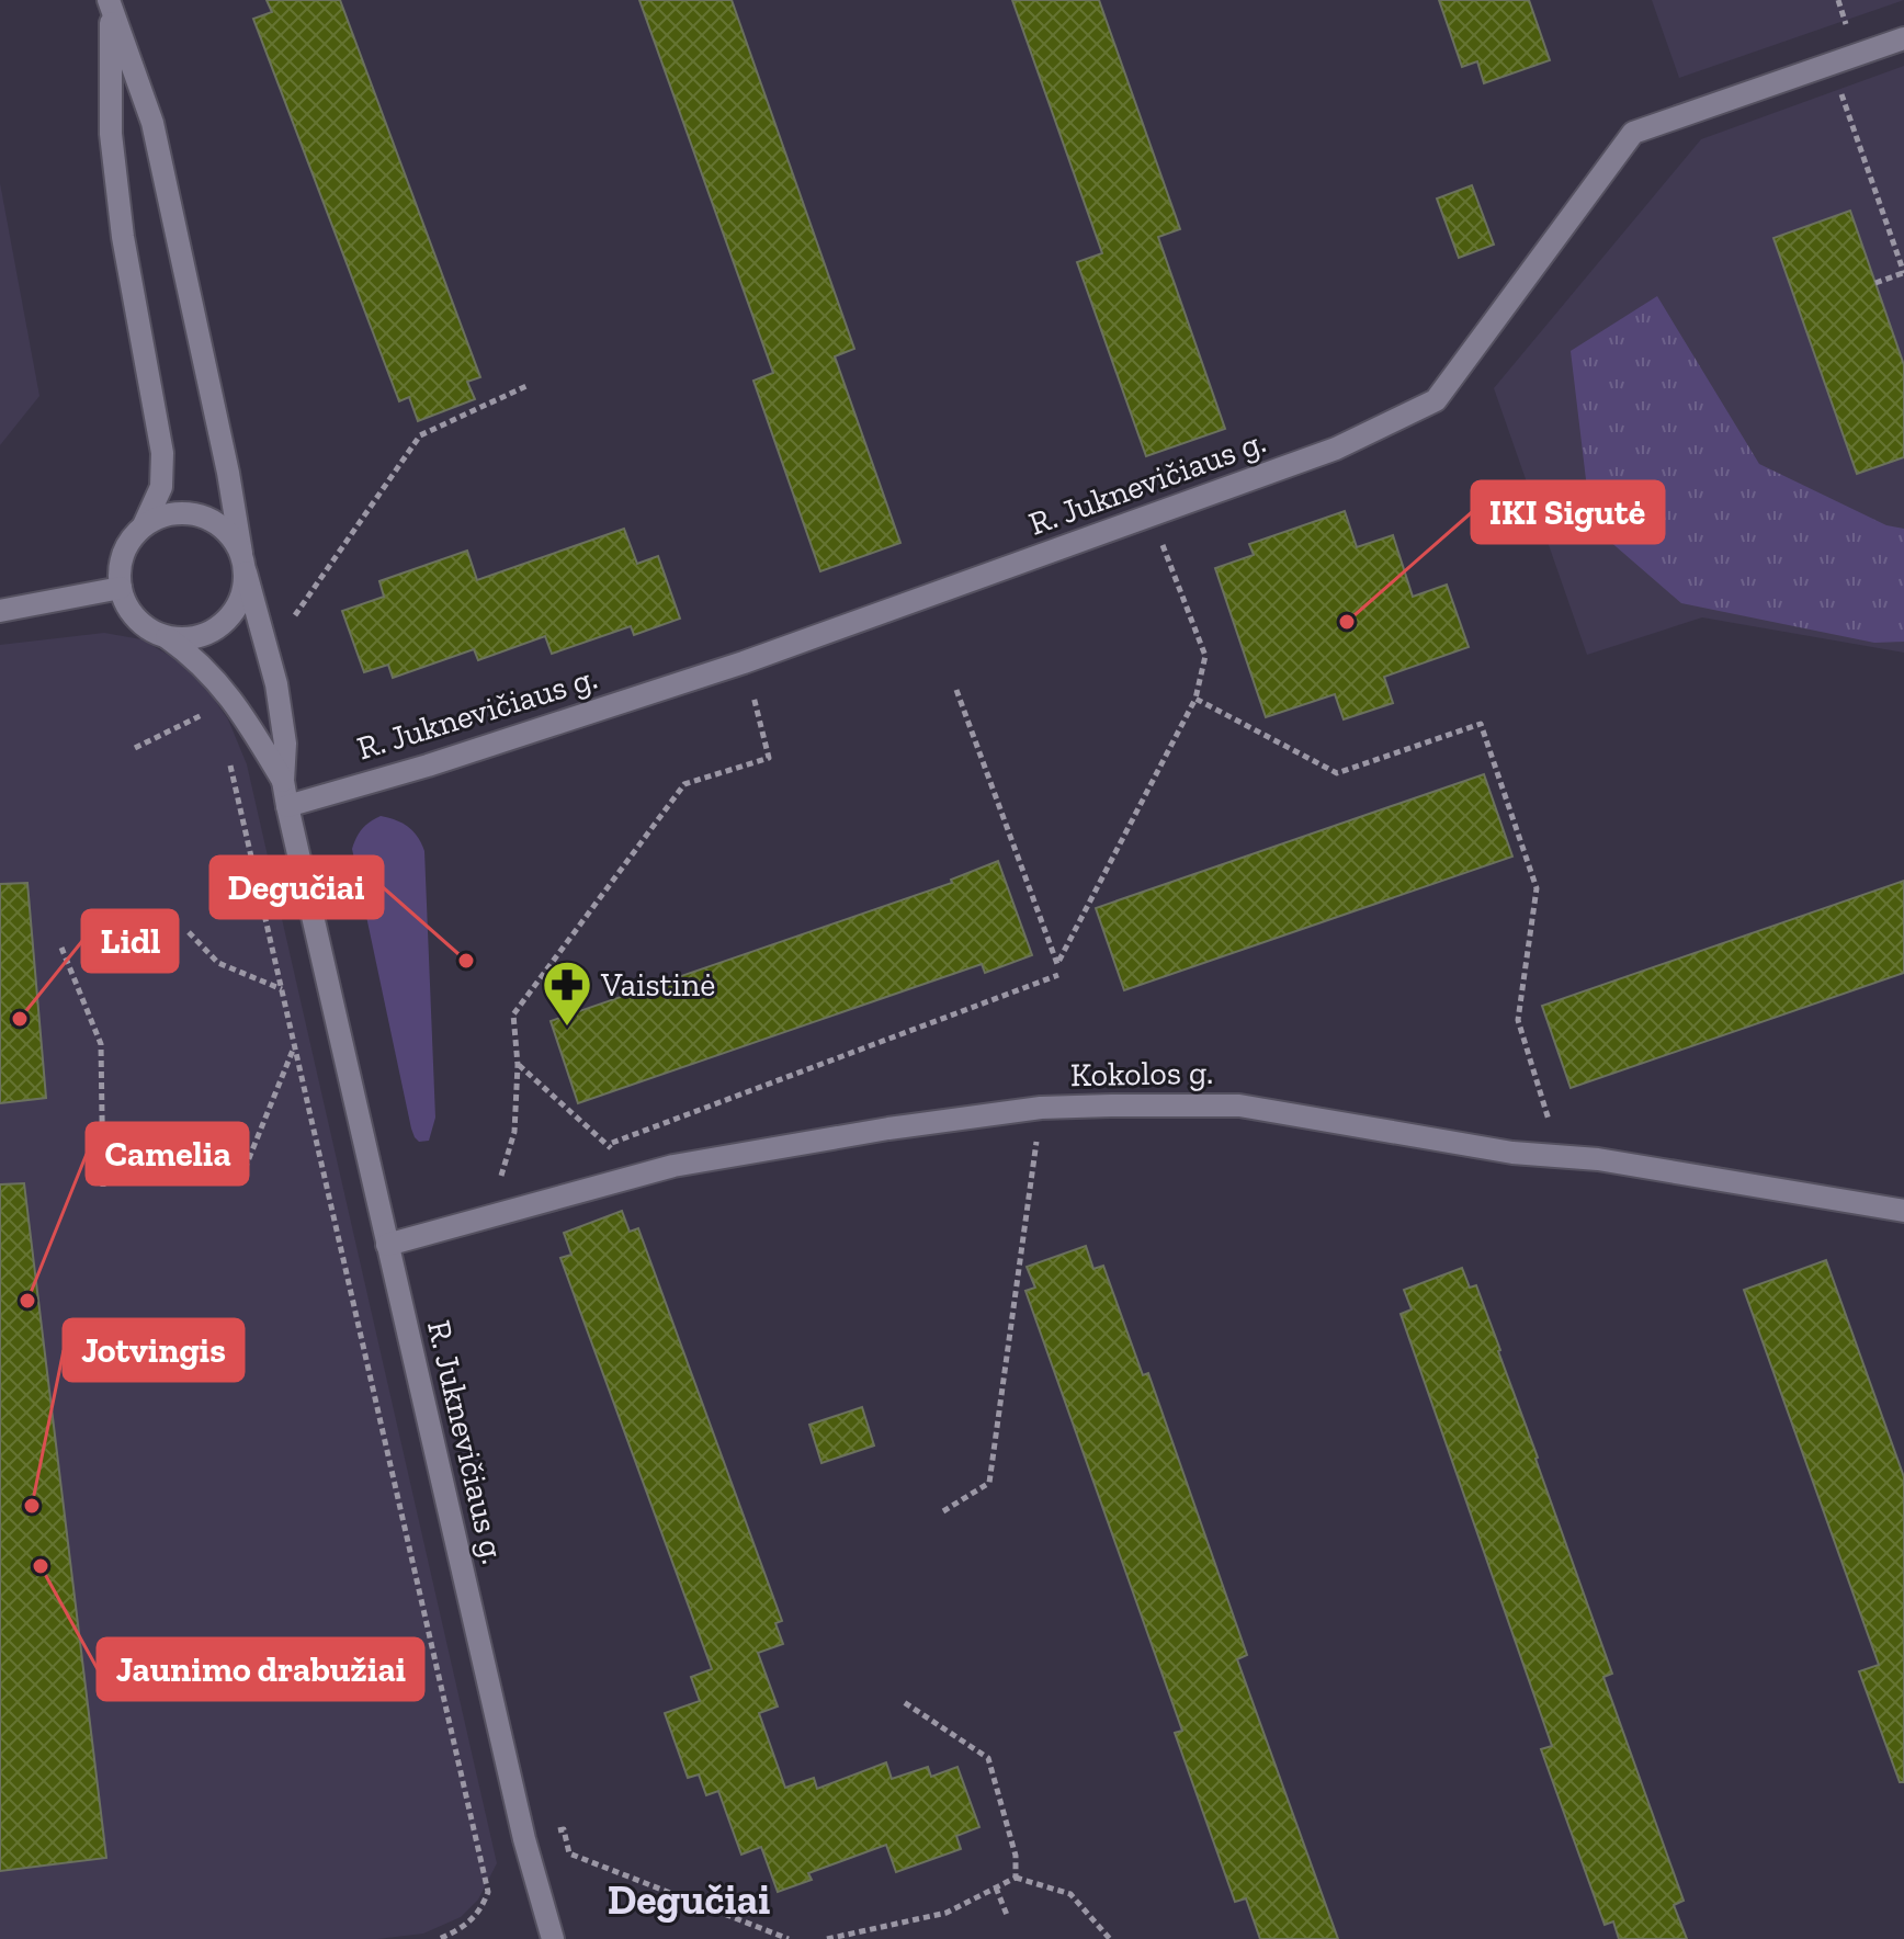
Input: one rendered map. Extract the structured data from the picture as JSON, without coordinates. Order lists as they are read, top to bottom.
{
  "streets": {
    "street": ["R. Juknevičiaus g.", "Kokolos g."]
  },
  "crossings": [
    ["R. Juknevičiaus g.", "Kokolos g."]
  ],
  "districts": ["Degučiai"],
  "places": {
    "other": [
      "IKI Sigutė",
      "Degučiai",
      "Lidl",
      "Camelia",
      "Jotvingis",
      "Jaunimo drabužiai"
    ],
    "pharmacy": ["Vaistinė"]
  }
}
